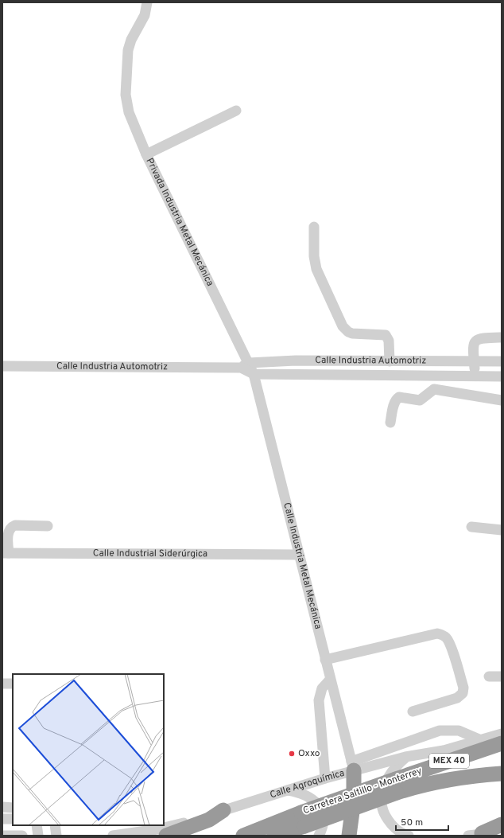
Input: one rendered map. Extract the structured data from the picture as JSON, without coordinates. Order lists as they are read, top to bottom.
{
  "streets": {
    "highway": ["MEX 40", "Carretera Saltillo - Monterrey"],
    "street": [
      "Privada Industria Metal Mecánica",
      "Calle Industria Automotriz",
      "Calle Industrial Siderúrgica",
      "Calle Industria Metal Mecánica",
      "Calle Agroquímica"
    ]
  },
  "crossings": [
    ["Privada Industria Metal Mecánica", "Calle Industria Automotriz"],
    ["Calle Industria Automotriz", "Calle Industria Metal Mecánica"],
    ["Calle Industrial Siderúrgica", "Calle Industria Metal Mecánica"],
    ["Calle Industria Metal Mecánica", "Calle Agroquímica"]
  ],
  "places": ["Oxxo"],
  "scale_bar": "50 m"
}
